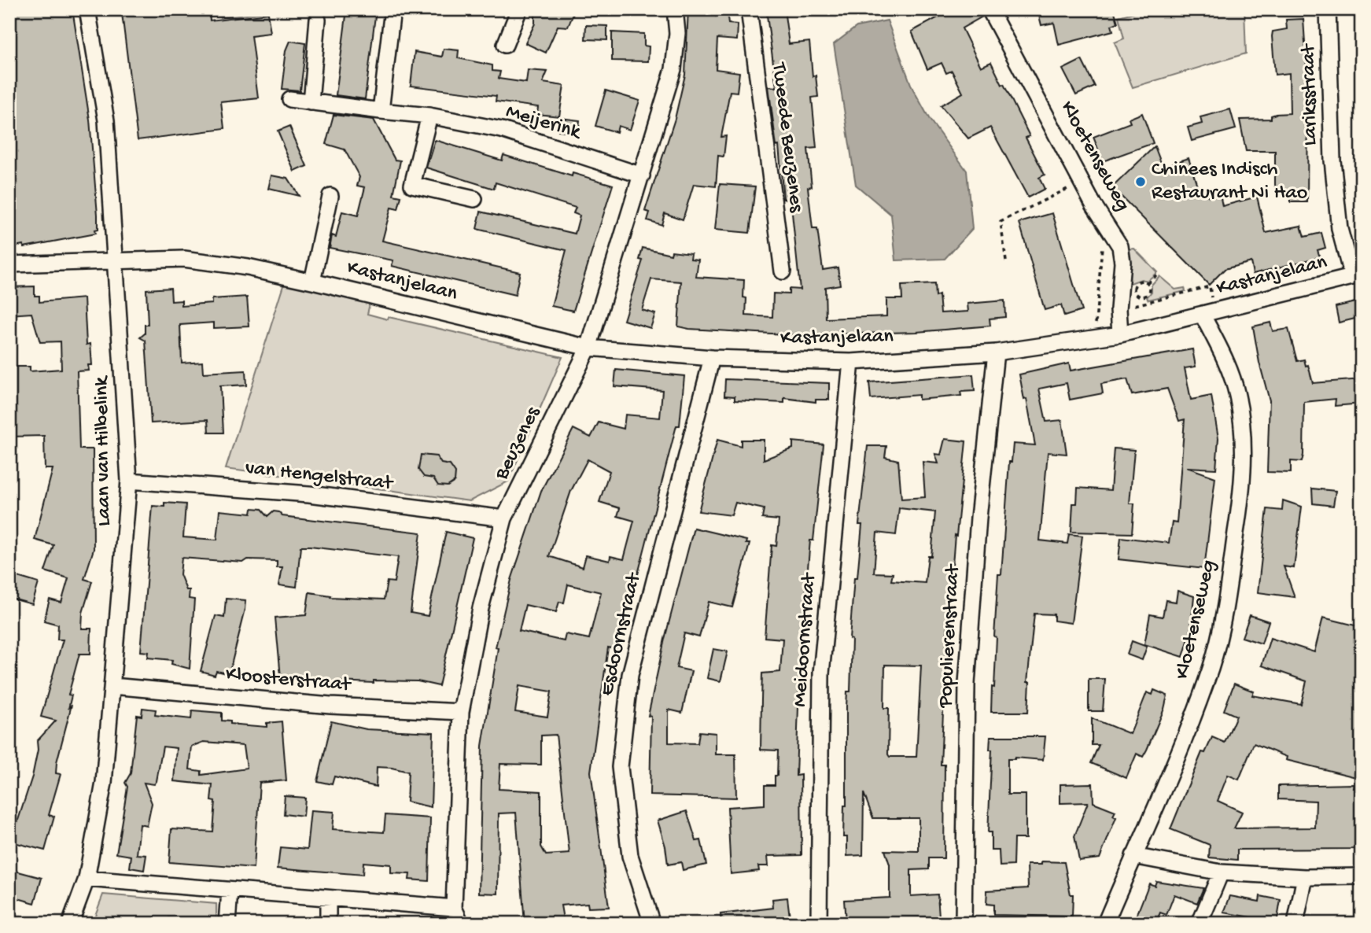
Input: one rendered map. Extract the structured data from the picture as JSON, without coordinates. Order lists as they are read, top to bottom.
{
  "streets": {
    "street": [
      "Lariksstraat",
      "Meijerink",
      "Tweede Beuzenes",
      "Kloetenseweg",
      "Kastanjelaan",
      "Beuzenes",
      "Laan van Hilbelink",
      "van Hengelstraat",
      "Esdoornstraat",
      "Populierenstraat",
      "Meidoornstraat",
      "Kloosterstraat"
    ]
  },
  "crossings": [
    ["Lariksstraat", "Kastanjelaan"],
    ["Meijerink", "Beuzenes"],
    ["Kloetenseweg", "Kastanjelaan"],
    ["Kastanjelaan", "Beuzenes"],
    ["Kastanjelaan", "Laan van Hilbelink"],
    ["Kastanjelaan", "Esdoornstraat"],
    ["Kastanjelaan", "Populierenstraat"],
    ["Kastanjelaan", "Meidoornstraat"],
    ["Beuzenes", "van Hengelstraat"],
    ["Beuzenes", "Kloosterstraat"],
    ["Laan van Hilbelink", "van Hengelstraat"],
    ["Laan van Hilbelink", "Kloosterstraat"]
  ],
  "places": ["Chinees Indisch Restaurant Ni Hao"]
}
